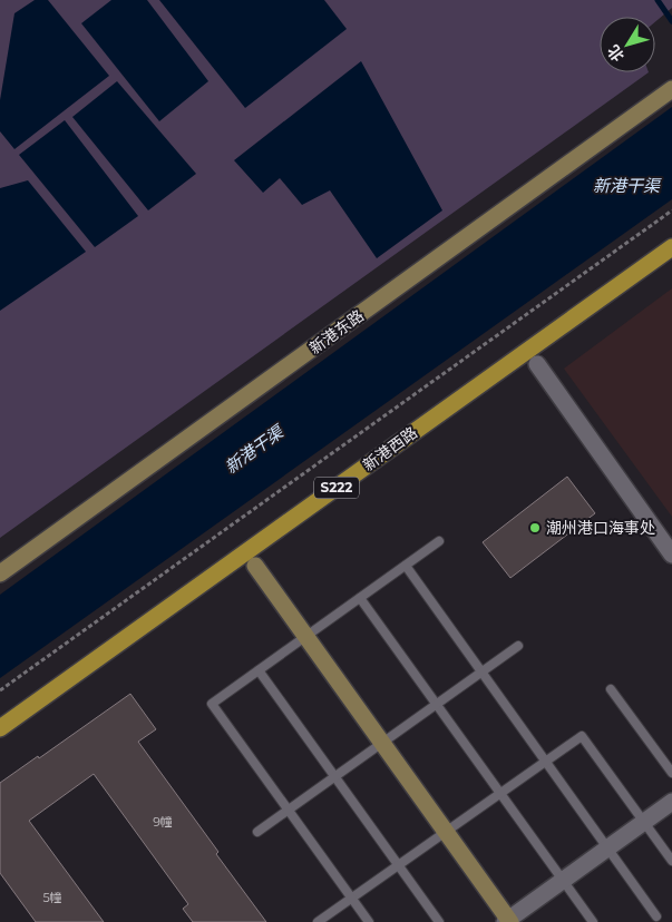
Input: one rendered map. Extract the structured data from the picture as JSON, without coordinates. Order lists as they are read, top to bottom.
{
  "streets": {
    "main road": ["新港东路", "新港西路", "S222"]
  },
  "water": ["新港干渠"],
  "places": ["潮州港口海事处"],
  "house_numbers": ["9幢", "5幢"],
  "north": "bottom left"
}
